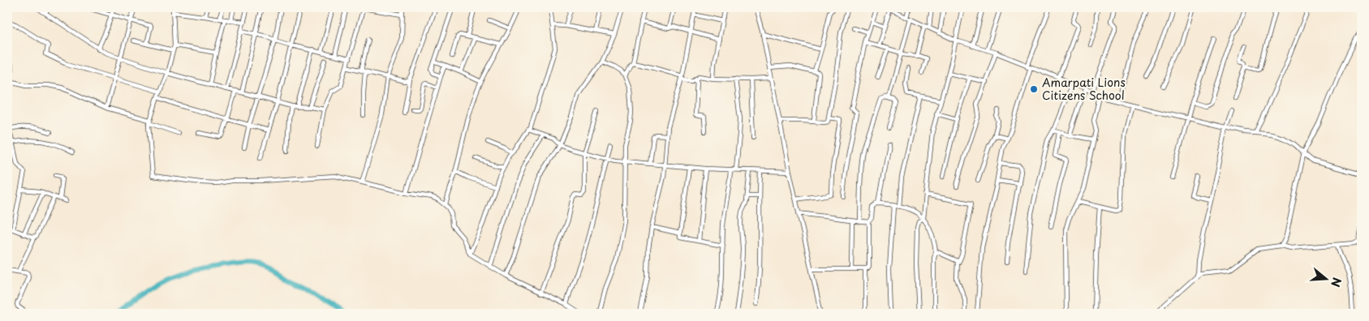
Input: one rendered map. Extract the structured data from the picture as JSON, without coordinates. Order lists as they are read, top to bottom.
{
  "places": ["Amarpati Lions Citizens School"],
  "north": "right"
}
